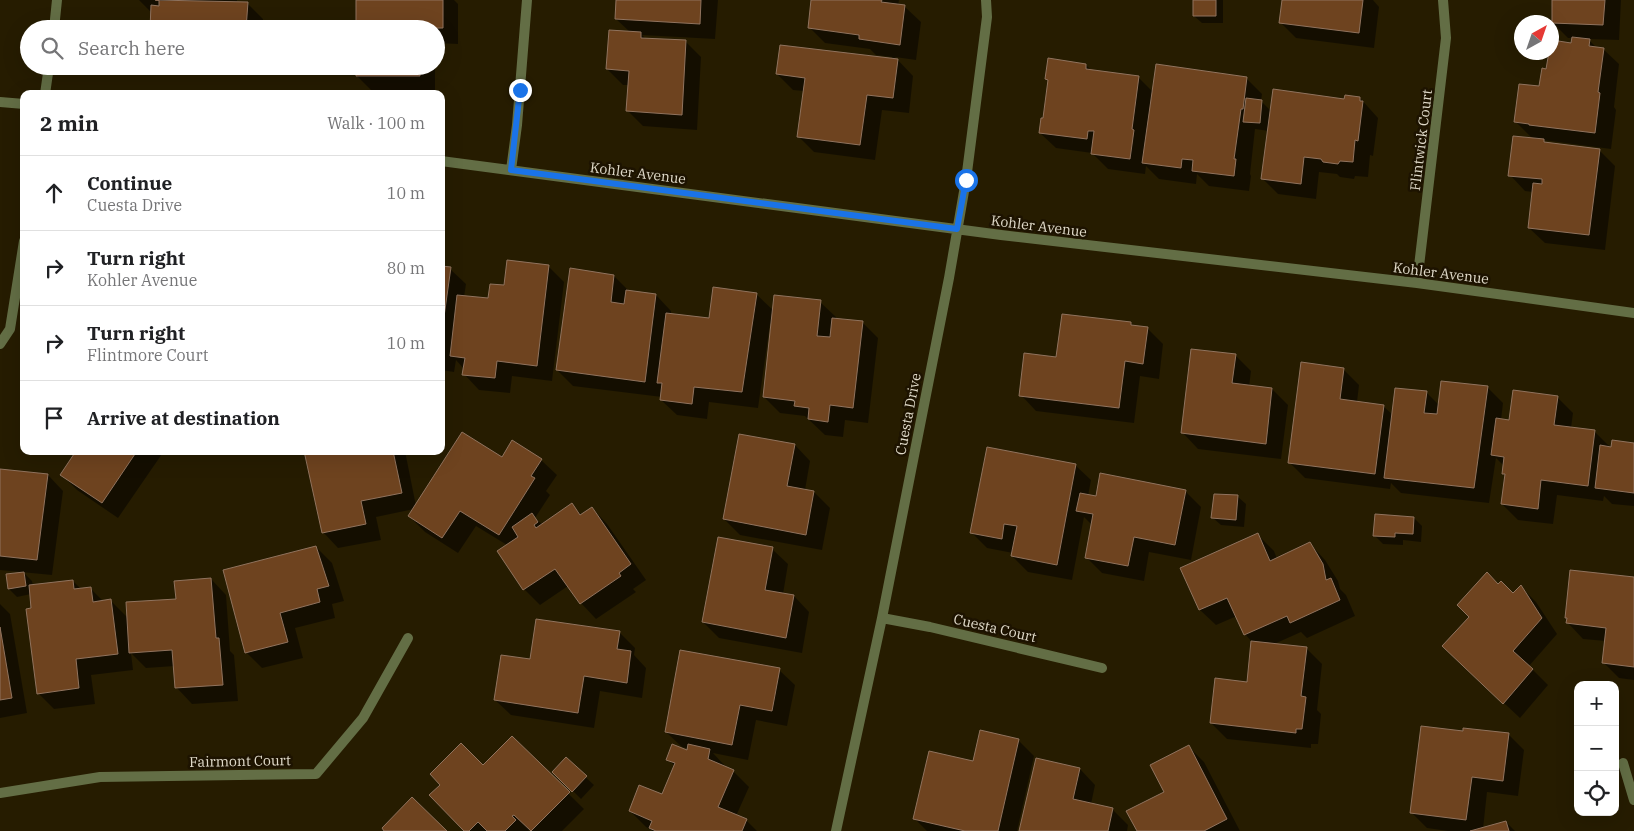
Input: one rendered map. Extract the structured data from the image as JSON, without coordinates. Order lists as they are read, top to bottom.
{
  "streets": {
    "street": [
      "Flintwick Court",
      "Kohler Avenue",
      "Cuesta Drive",
      "Cuesta Court",
      "Fairmont Court"
    ]
  },
  "crossings": [
    ["Flintwick Court", "Kohler Avenue"],
    ["Kohler Avenue", "Cuesta Drive"],
    ["Cuesta Drive", "Cuesta Court"]
  ],
  "north": "top right",
  "page": {
    "search": "Search here",
    "heading": ["2 min", "Walk · 100 m"],
    "list": [
      ["Continue", "Cuesta Drive", "10 m"],
      ["Turn right", "Kohler Avenue", "80 m"],
      ["Turn right", "Flintmore Court", "10 m"],
      "Arrive at destination"
    ],
    "map_buttons": ["+", "−"]
  }
}
